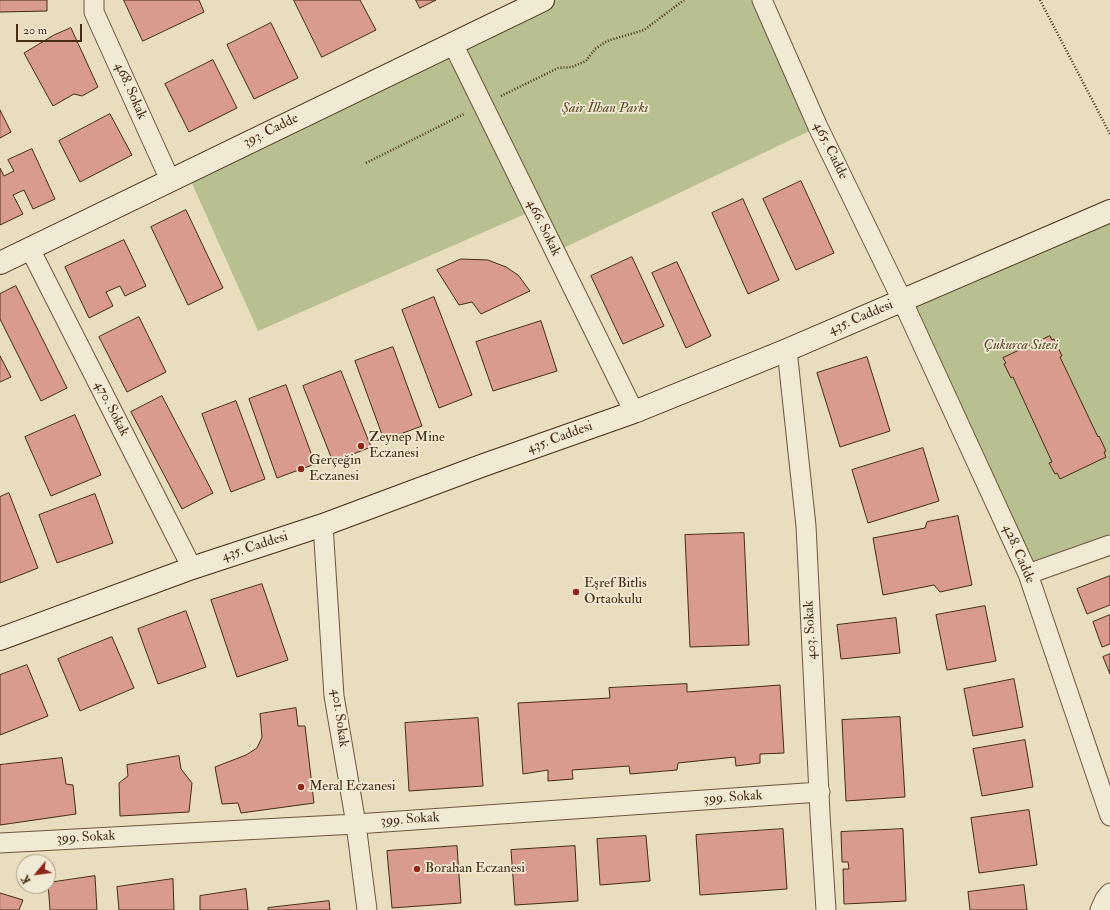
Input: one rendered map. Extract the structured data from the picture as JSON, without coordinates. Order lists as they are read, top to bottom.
{
  "streets": {
    "street": [
      "468. Sokak",
      "393. Cadde",
      "465. Cadde",
      "466. Sokak",
      "435. Caddesi",
      "470. Sokak",
      "428. Cadde",
      "403. Sokak",
      "401. Sokak",
      "399. Sokak"
    ]
  },
  "crossings": [
    ["468. Sokak", "393. Cadde"],
    ["393. Cadde", "466. Sokak"],
    ["393. Cadde", "470. Sokak"],
    ["465. Cadde", "435. Caddesi"],
    ["465. Cadde", "428. Cadde"],
    ["466. Sokak", "435. Caddesi"],
    ["435. Caddesi", "470. Sokak"],
    ["435. Caddesi", "428. Cadde"],
    ["435. Caddesi", "403. Sokak"],
    ["435. Caddesi", "401. Sokak"],
    ["403. Sokak", "399. Sokak"],
    ["401. Sokak", "399. Sokak"]
  ],
  "parks": ["Şair İlhan Parkı", "Çukurca Sitesi"],
  "places": [
    "Zeynep Mine Eczanesi",
    "Gerçeğin Eczanesi",
    "Eşref Bitlis Ortaokulu",
    "Meral Eczanesi",
    "Borahan Eczanesi"
  ],
  "scale_bar": "20 m",
  "north": "bottom left"
}
